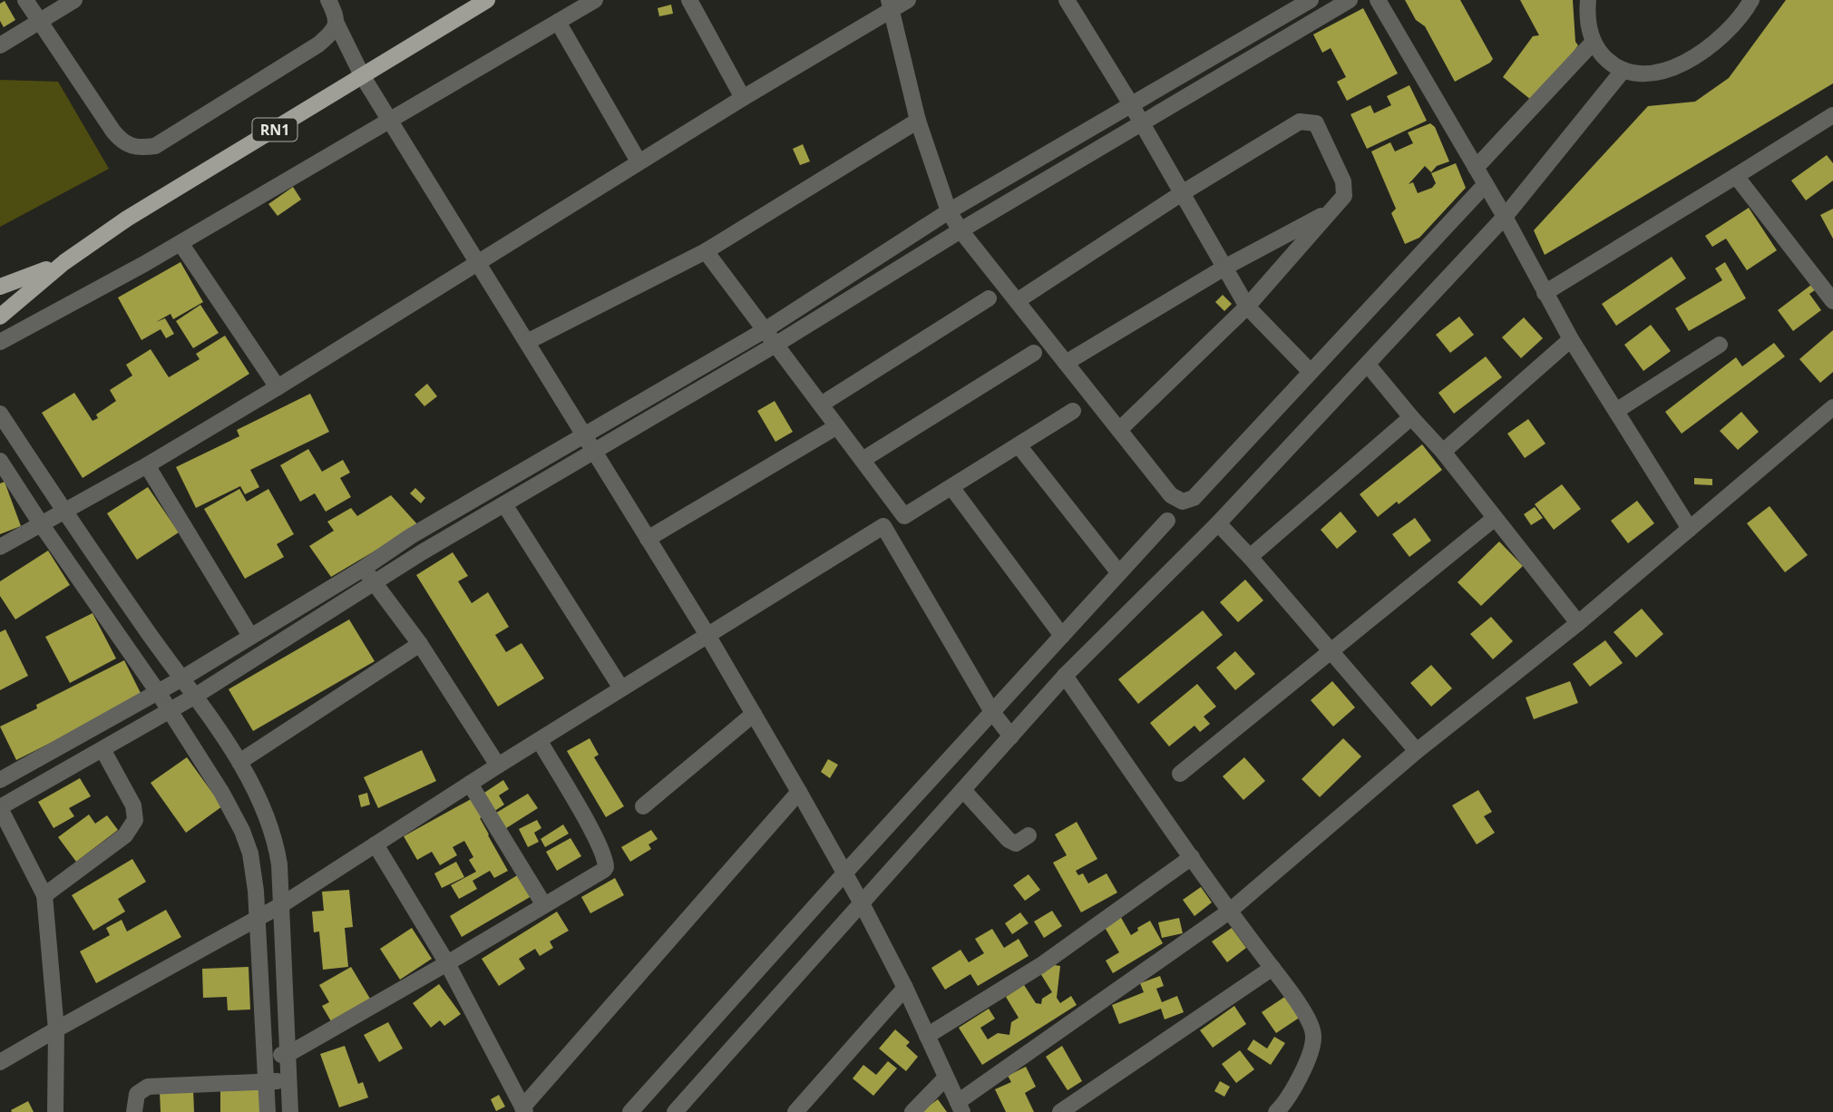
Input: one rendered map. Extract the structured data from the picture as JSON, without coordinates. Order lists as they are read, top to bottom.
{
  "streets": {
    "main road": ["RN1"]
  }
}
